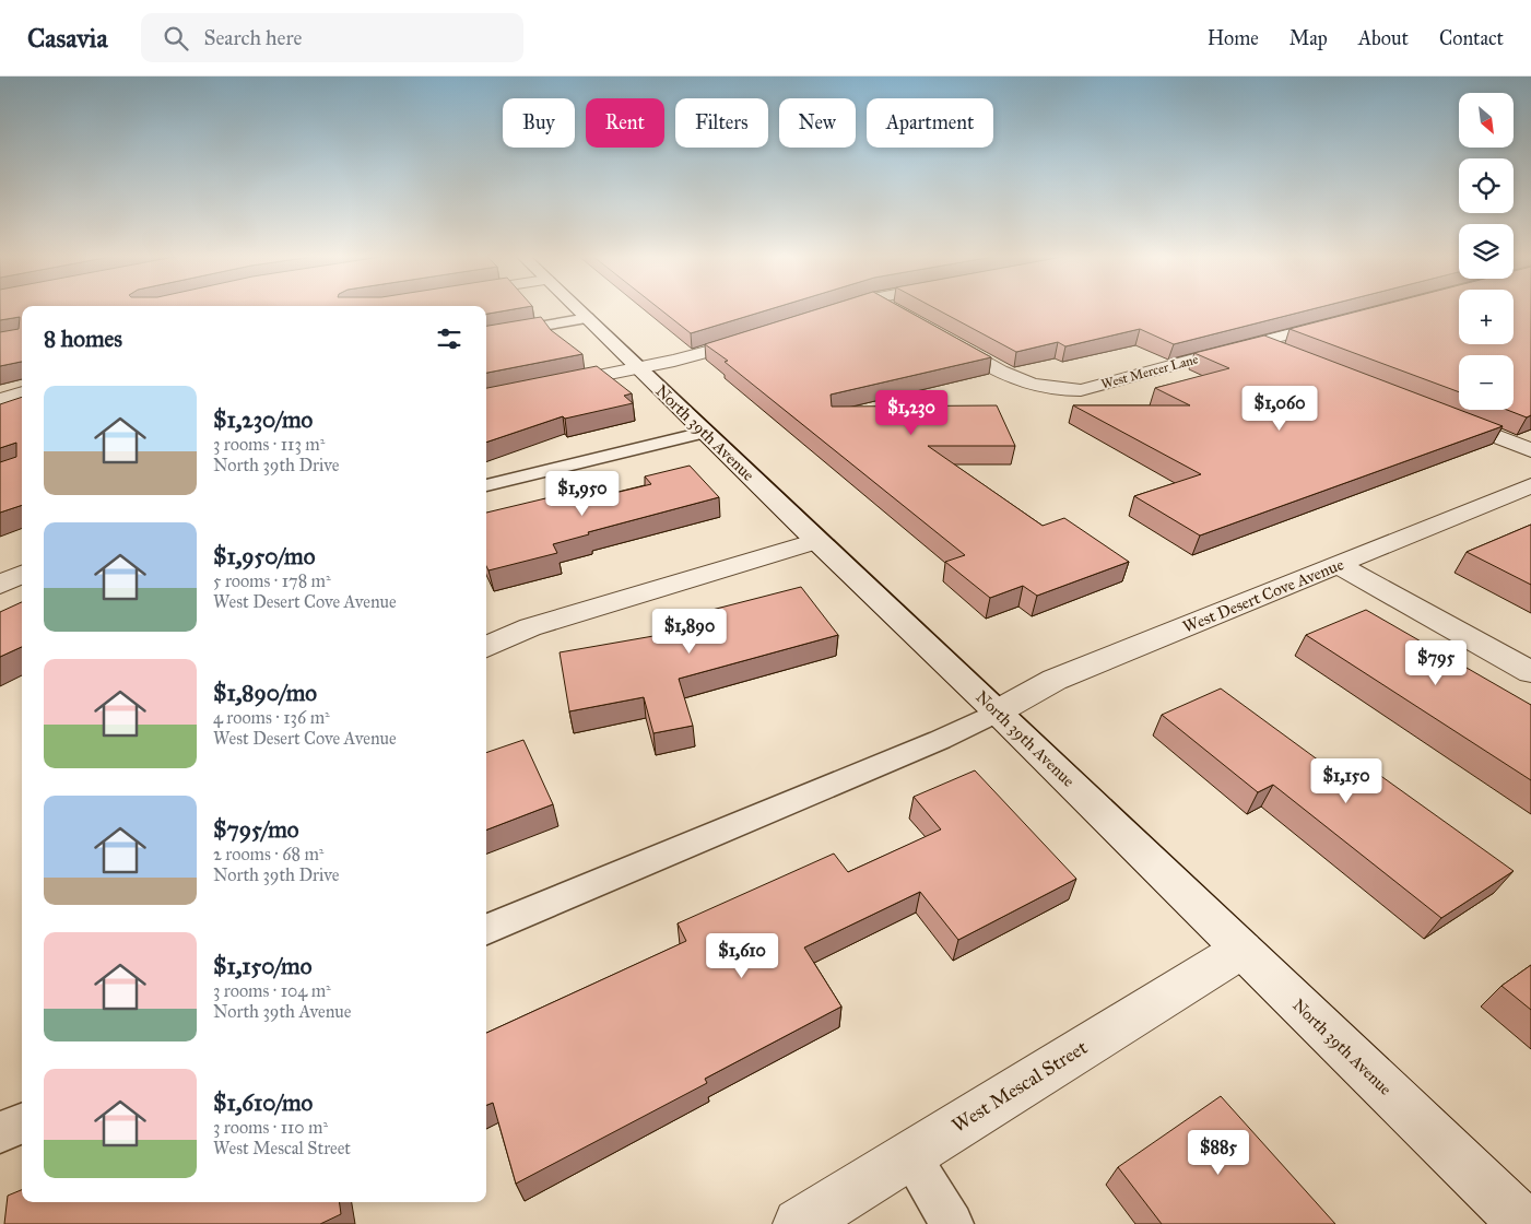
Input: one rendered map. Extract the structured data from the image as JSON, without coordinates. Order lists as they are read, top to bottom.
{
  "streets": {
    "street": [
      "West Mercer Lane",
      "North 39th Avenue",
      "West Desert Cove Avenue",
      "West Mescal Street"
    ]
  },
  "crossings": [
    ["North 39th Avenue", "West Desert Cove Avenue"],
    ["North 39th Avenue", "West Mescal Street"]
  ],
  "north": "bottom right",
  "page": {
    "header": "Casavia",
    "search": "Search here",
    "nav": [
      "Home",
      "Map",
      "About",
      "Contact"
    ],
    "map_buttons": ["+", "−"],
    "chip": [
      "Buy",
      "Rent",
      "Filters",
      "New",
      "Apartment"
    ],
    "heading": "8 homes",
    "list": [
      {
        "name": "$1,230/mo",
        "note": "3 rooms · 113 m² · North 39th Drive"
      },
      {
        "name": "$1,950/mo",
        "note": "5 rooms · 178 m² · West Desert Cove Avenue"
      },
      {
        "name": "$1,890/mo",
        "note": "4 rooms · 136 m² · West Desert Cove Avenue"
      },
      {
        "name": "$795/mo",
        "note": "2 rooms · 68 m² · North 39th Drive"
      },
      {
        "name": "$1,150/mo",
        "note": "3 rooms · 104 m² · North 39th Avenue"
      },
      {
        "name": "$1,610/mo",
        "note": "3 rooms · 110 m² · West Mescal Street"
      }
    ],
    "price": [
      "$1,060",
      "$1,230",
      "$1,950",
      "$1,890",
      "$795",
      "$1,150",
      "$1,610",
      "$885"
    ]
  }
}
